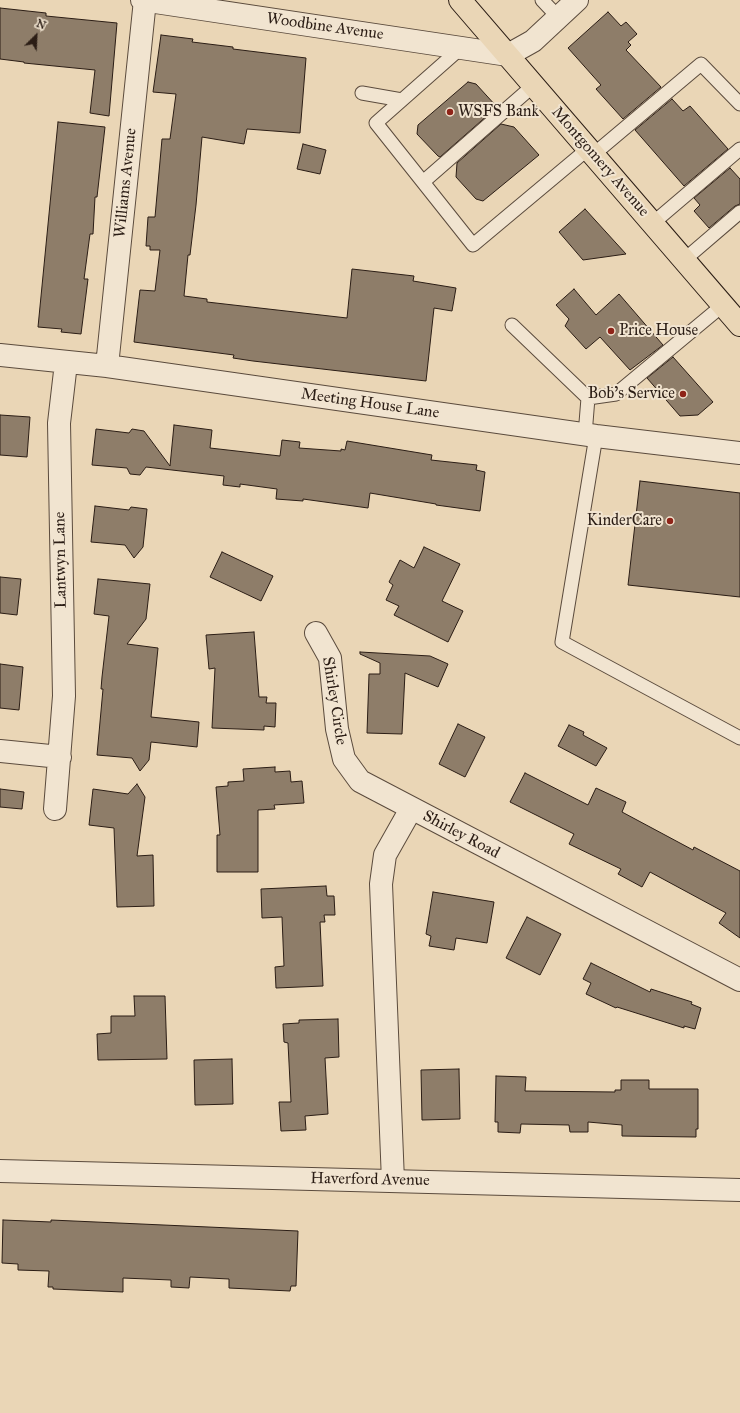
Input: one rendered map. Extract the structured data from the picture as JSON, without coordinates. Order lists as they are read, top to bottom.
{
  "streets": {
    "main road": ["Montgomery Avenue"],
    "street": [
      "Woodbine Avenue",
      "Williams Avenue",
      "Meeting House Lane",
      "Lantwyn Lane",
      "Shirley Circle",
      "Shirley Road",
      "Haverford Avenue"
    ]
  },
  "crossings": [
    ["Woodbine Avenue", "Montgomery Avenue"],
    ["Woodbine Avenue", "Williams Avenue"],
    ["Williams Avenue", "Meeting House Lane"],
    ["Meeting House Lane", "Lantwyn Lane"],
    ["Shirley Circle", "Shirley Road"],
    ["Shirley Road", "Haverford Avenue"]
  ],
  "places": [
    "WSFS Bank",
    "Price House",
    "Bob's Service",
    "KinderCare"
  ],
  "north": "top right"
}
